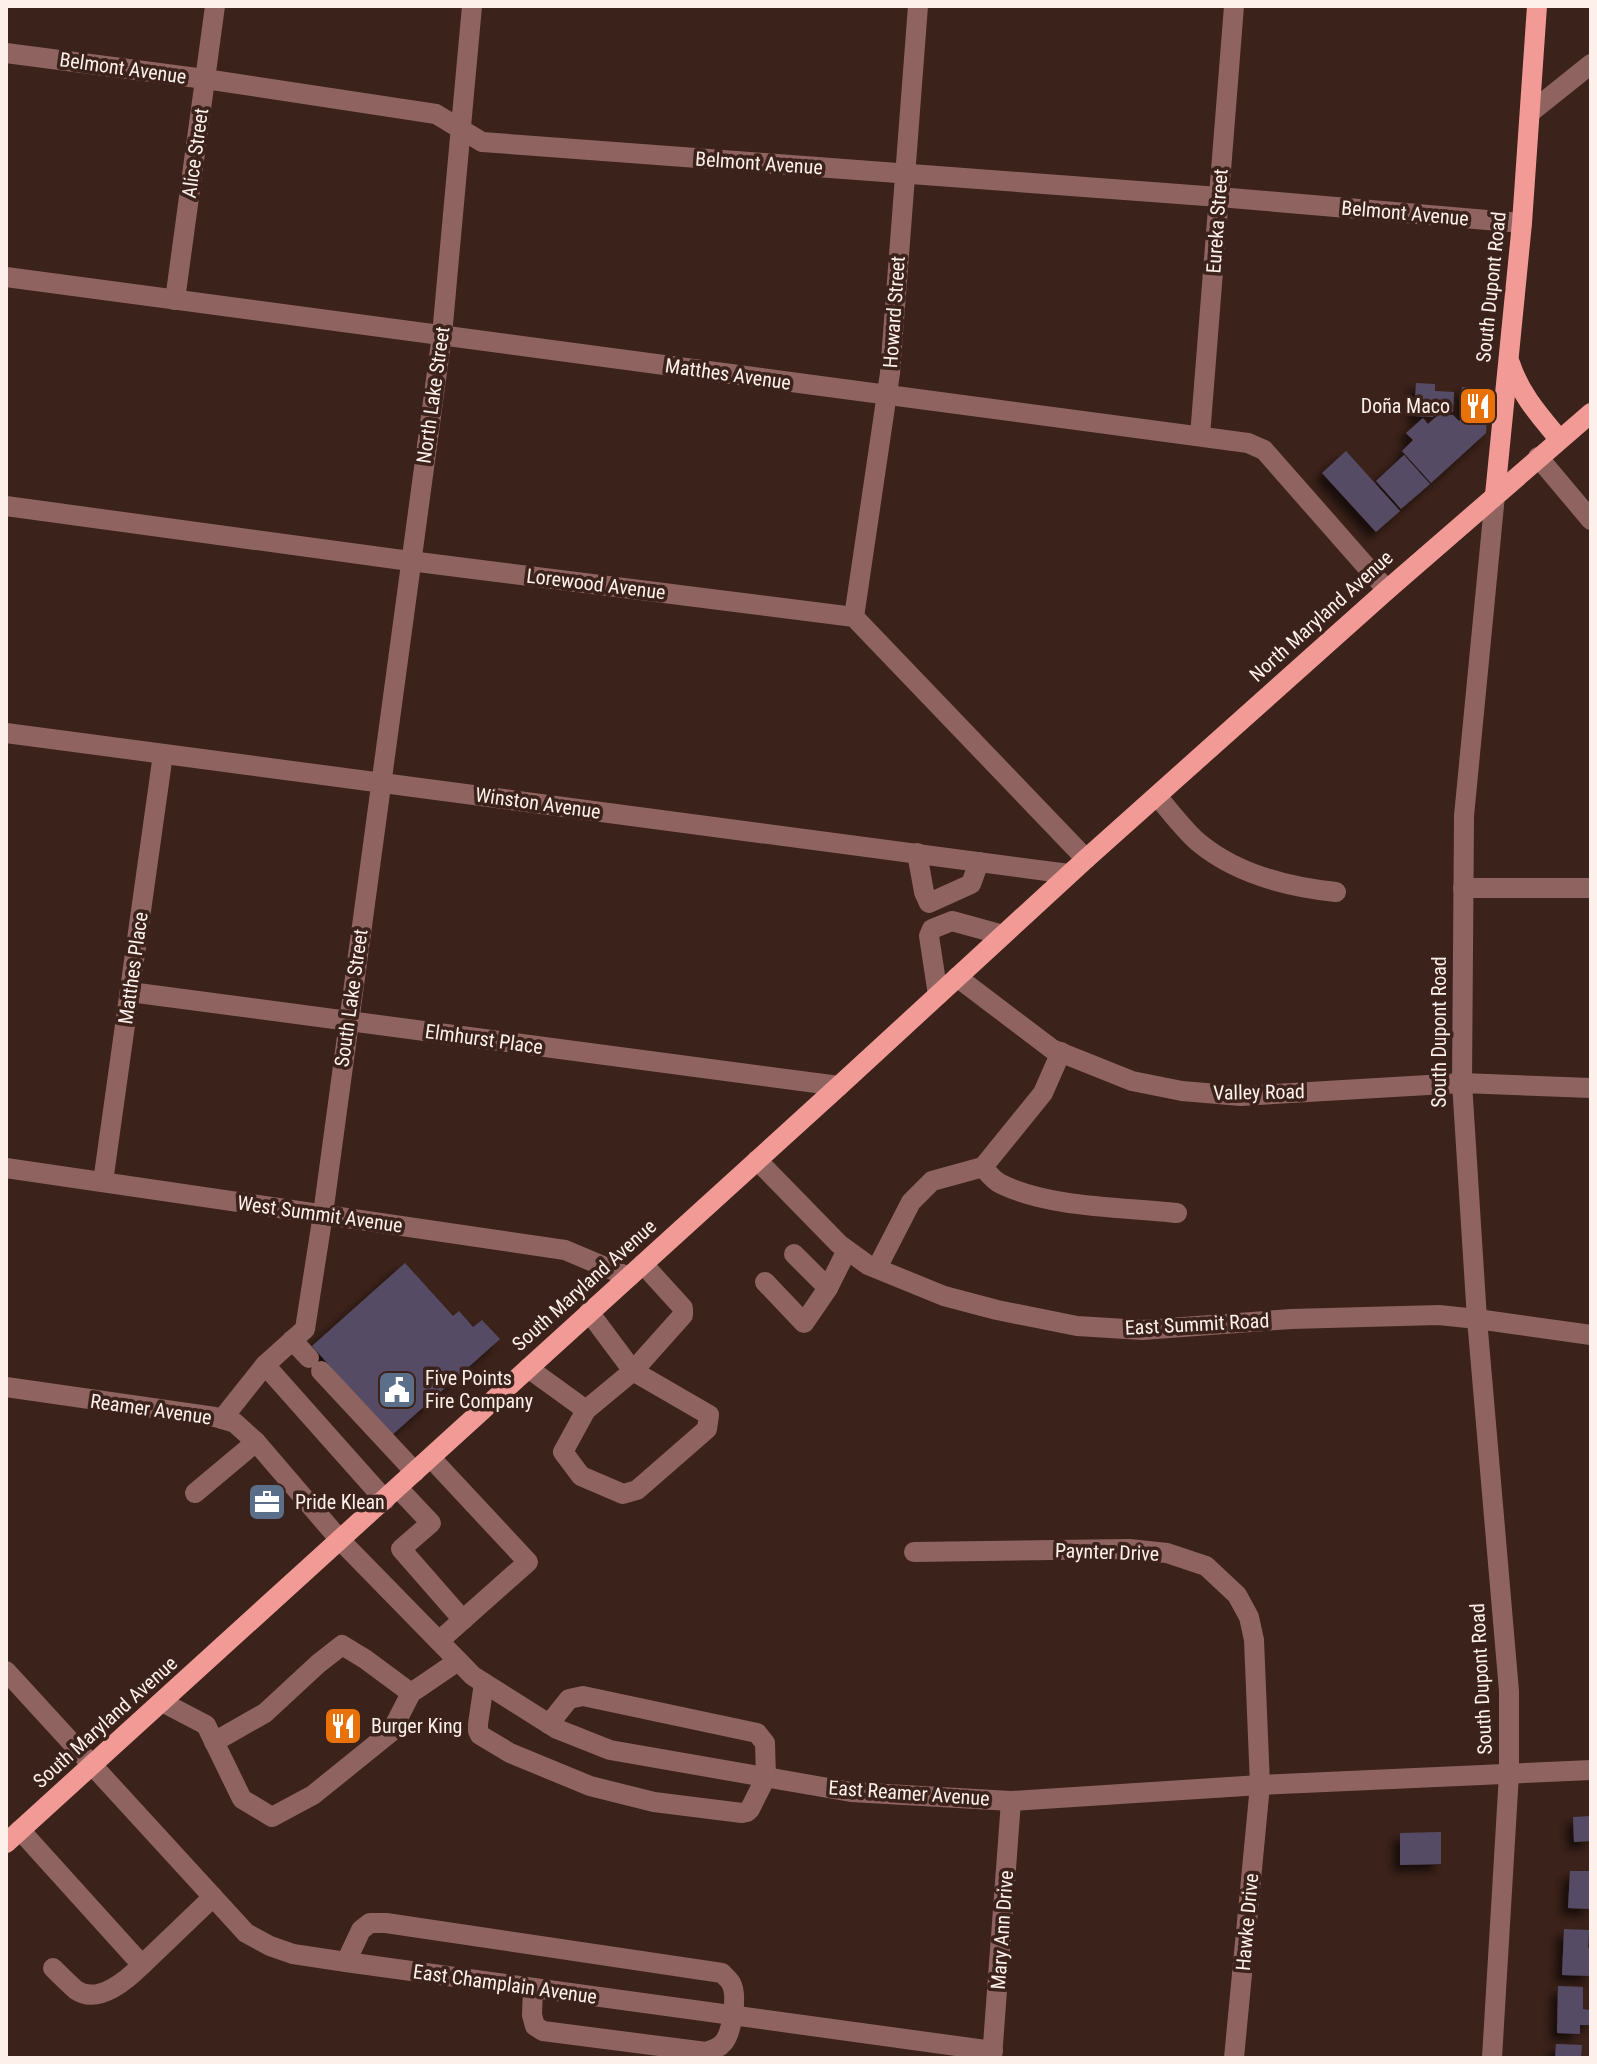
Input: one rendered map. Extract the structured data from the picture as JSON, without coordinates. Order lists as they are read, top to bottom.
{
  "streets": {
    "main road": ["South Dupont Road", "North Maryland Avenue", "South Maryland Avenue"],
    "street": [
      "Belmont Avenue",
      "Alice Street",
      "Eureka Street",
      "Howard Street",
      "Matthes Avenue",
      "North Lake Street",
      "Lorewood Avenue",
      "Winston Avenue",
      "Matthes Place",
      "South Lake Street",
      "Elmhurst Place",
      "Valley Road",
      "West Summit Avenue",
      "East Summit Road",
      "Reamer Avenue",
      "Paynter Drive",
      "East Reamer Avenue",
      "Hawke Drive",
      "Mary Ann Drive",
      "East Champlain Avenue"
    ]
  },
  "crossings": [
    ["Belmont Avenue", "Alice Street"],
    ["Belmont Avenue", "Eureka Street"],
    ["Belmont Avenue", "South Dupont Road"],
    ["Belmont Avenue", "Howard Street"],
    ["Belmont Avenue", "North Lake Street"],
    ["Alice Street", "Matthes Avenue"],
    ["Eureka Street", "Matthes Avenue"],
    ["South Dupont Road", "North Maryland Avenue"],
    ["South Dupont Road", "Valley Road"],
    ["South Dupont Road", "East Summit Road"],
    ["South Dupont Road", "East Reamer Avenue"],
    ["Howard Street", "Matthes Avenue"],
    ["Howard Street", "Lorewood Avenue"],
    ["Matthes Avenue", "North Lake Street"],
    ["Matthes Avenue", "North Maryland Avenue"],
    ["North Lake Street", "Lorewood Avenue"],
    ["North Lake Street", "Winston Avenue"],
    ["North Lake Street", "South Lake Street"],
    ["North Maryland Avenue", "South Maryland Avenue"],
    ["Winston Avenue", "Matthes Place"],
    ["Winston Avenue", "South Lake Street"],
    ["Winston Avenue", "South Maryland Avenue"],
    ["Matthes Place", "Elmhurst Place"],
    ["Matthes Place", "West Summit Avenue"],
    ["South Lake Street", "Elmhurst Place"],
    ["South Lake Street", "West Summit Avenue"],
    ["Elmhurst Place", "South Maryland Avenue"],
    ["Valley Road", "South Maryland Avenue"],
    ["West Summit Avenue", "South Maryland Avenue"],
    ["South Maryland Avenue", "East Summit Road"],
    ["South Maryland Avenue", "Reamer Avenue"],
    ["South Maryland Avenue", "East Reamer Avenue"],
    ["South Maryland Avenue", "East Champlain Avenue"],
    ["Reamer Avenue", "East Reamer Avenue"],
    ["Paynter Drive", "East Reamer Avenue"],
    ["Paynter Drive", "Hawke Drive"],
    ["East Reamer Avenue", "Hawke Drive"],
    ["East Reamer Avenue", "Mary Ann Drive"],
    ["Mary Ann Drive", "East Champlain Avenue"]
  ],
  "places": {
    "restaurant": ["Doña Maco", "Burger King"],
    "public building": ["Five Points Fire Company"],
    "office": ["Pride Klean"]
  }
}
